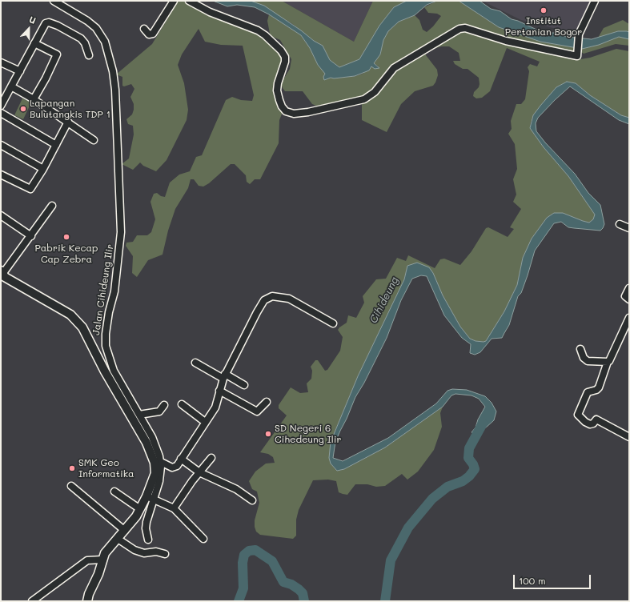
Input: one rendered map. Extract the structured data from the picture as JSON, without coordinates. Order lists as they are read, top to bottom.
{
  "streets": {
    "street": ["Jalan Cihideung Ilir"]
  },
  "water": ["Cihideung"],
  "places": [
    "Institut Pertanian Bogor",
    "Lapangan Bulutangkis TDP 1",
    "Pabrik Kecap Cap Zebra",
    "SD Negeri 6 Cihedeung Ilir",
    "SMK Geo Informatika"
  ],
  "scale_bar": "100 m",
  "north": "top"
}
